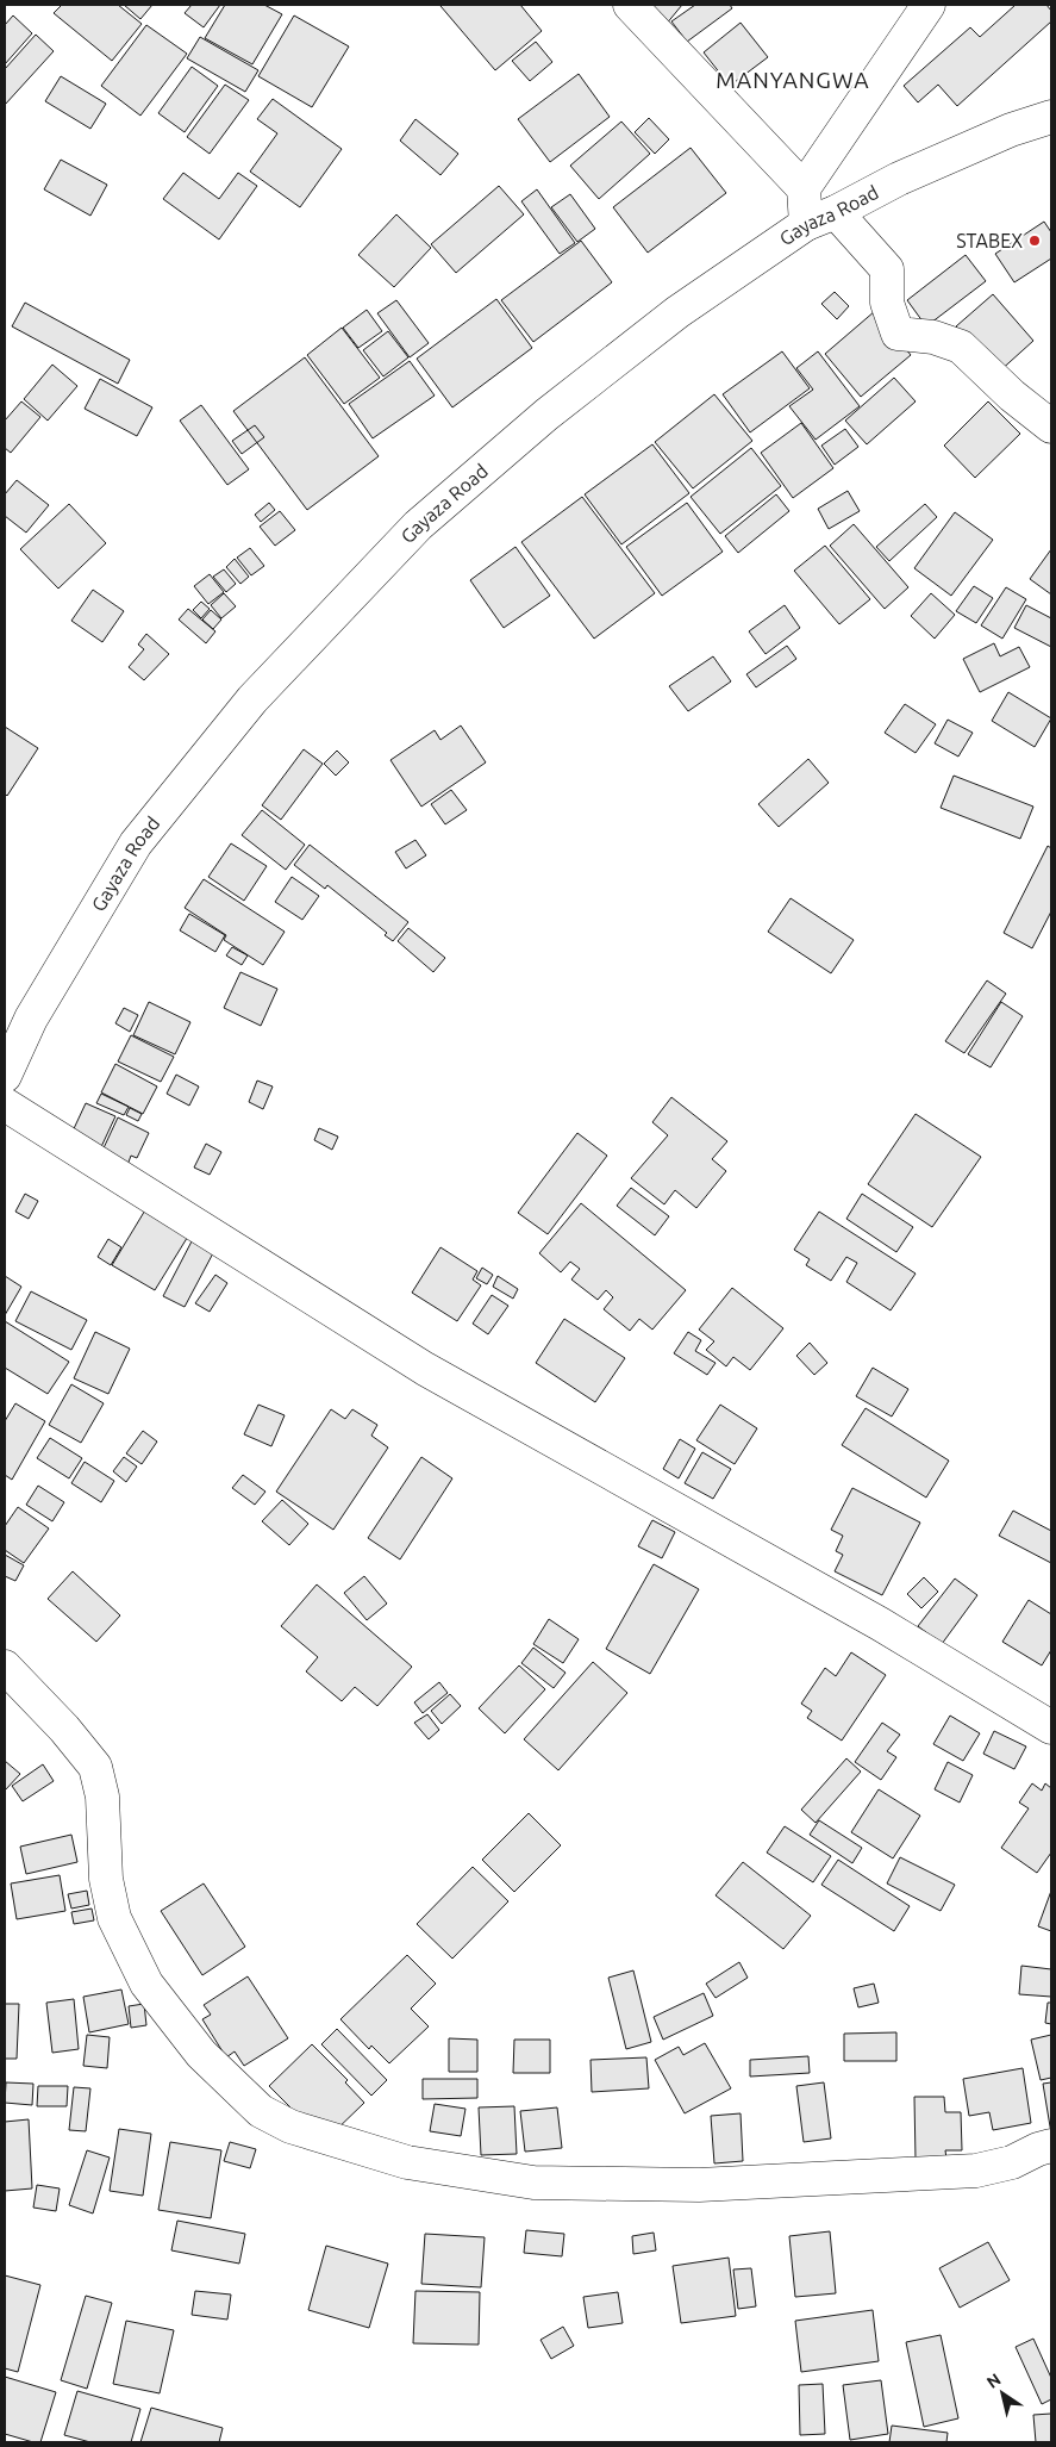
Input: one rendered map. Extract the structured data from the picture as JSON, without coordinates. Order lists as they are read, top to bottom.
{
  "streets": {
    "street": ["Gayaza Road"]
  },
  "districts": ["MANYANGWA"],
  "places": ["STABEX"],
  "north": "top left"
}
